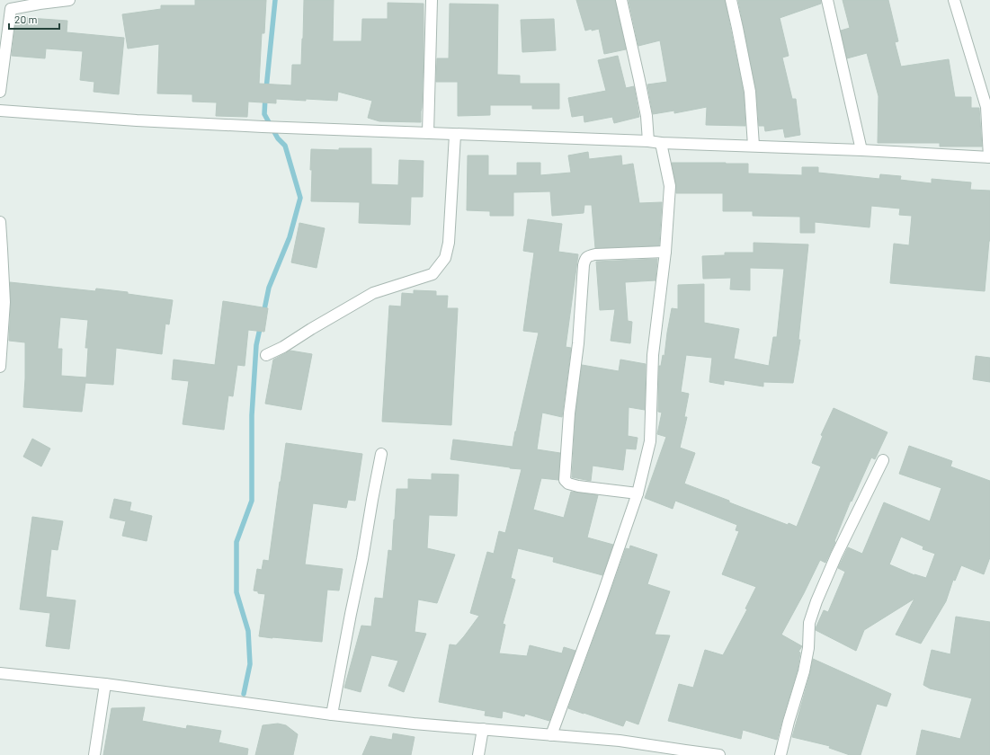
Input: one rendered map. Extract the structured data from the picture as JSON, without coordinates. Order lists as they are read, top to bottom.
{
  "scale_bar": "20 m"
}
